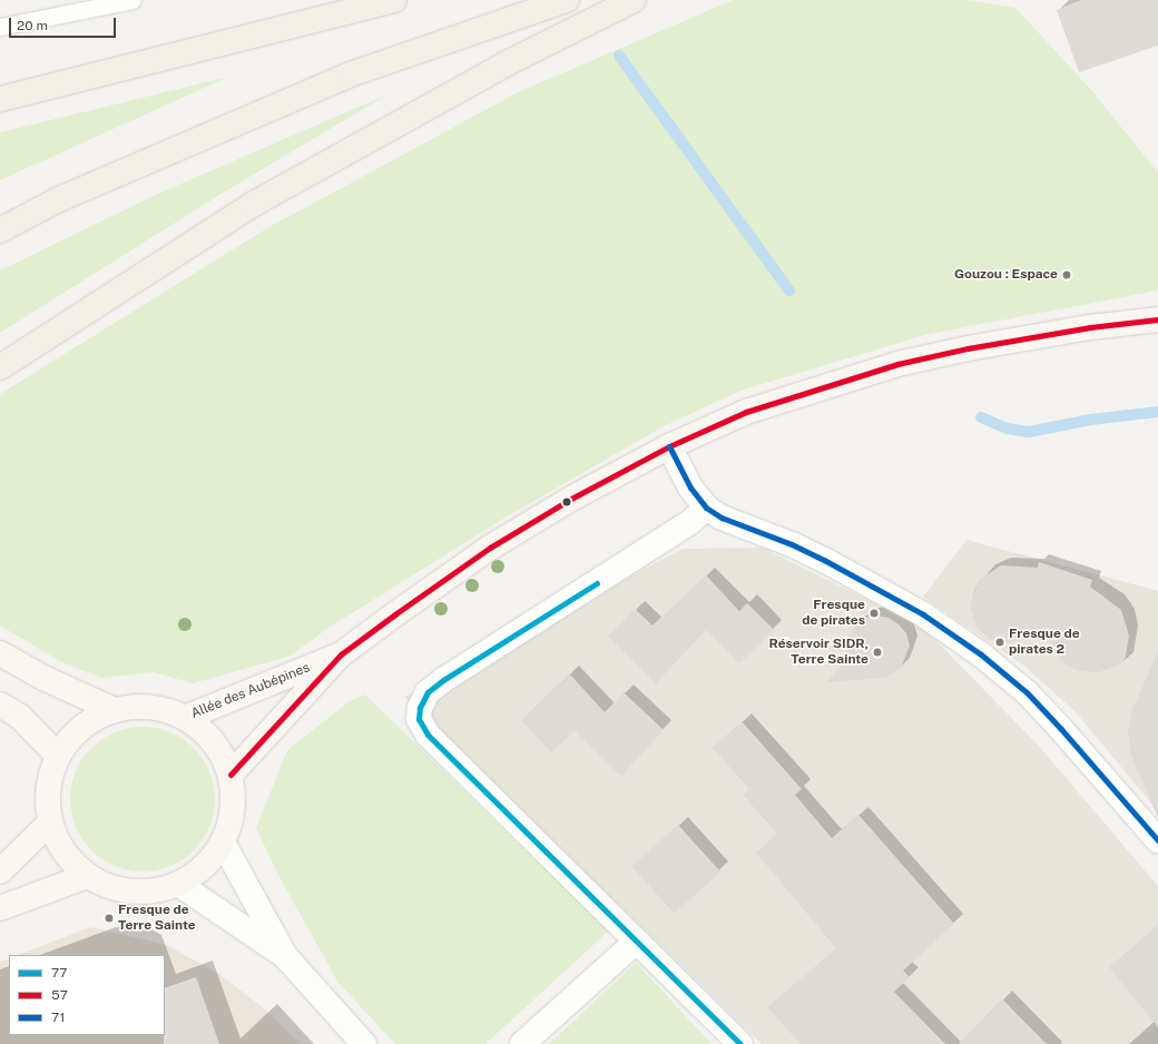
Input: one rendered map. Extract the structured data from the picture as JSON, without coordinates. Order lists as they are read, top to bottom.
{
  "streets": {
    "street": ["Allée des Aubépines"]
  },
  "places": [
    "Gouzou : Espace",
    "Fresque de pirates",
    "Fresque de pirates 2",
    "Réservoir SIDR, Terre Sainte",
    "Fresque de Terre Sainte"
  ],
  "lines": ["transit line 57", "transit line 71", "transit line 77"],
  "legend": ["77", "57", "71"],
  "scale_bar": "20 m"
}
